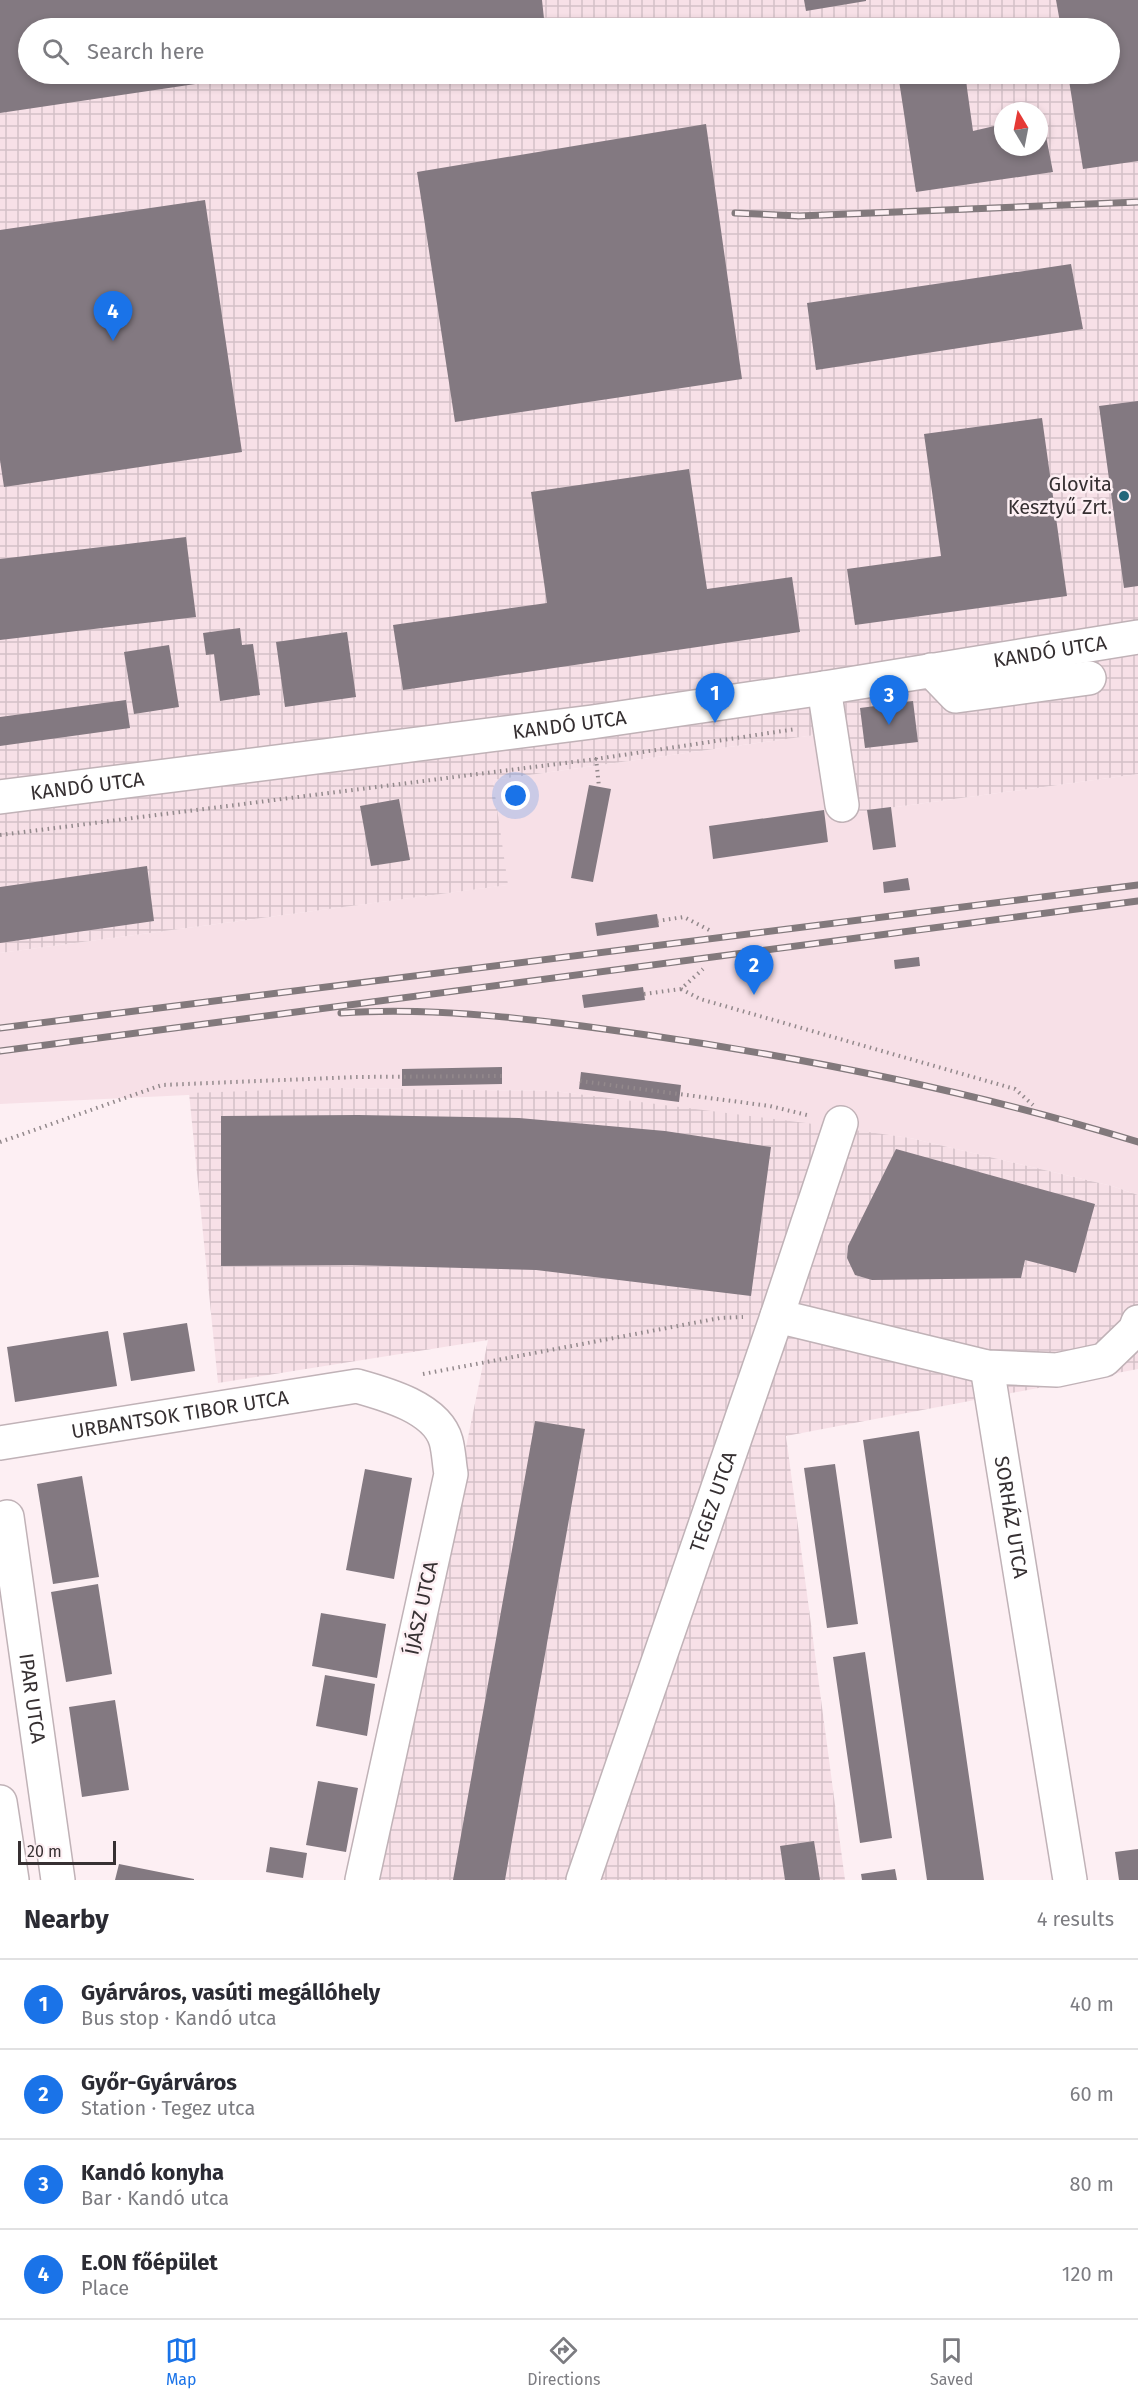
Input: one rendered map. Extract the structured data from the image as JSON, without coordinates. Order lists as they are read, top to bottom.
{
  "streets": {
    "street": [
      "KANDÓ UTCA",
      "URBANTSOK TIBOR UTCA",
      "TEGEZ UTCA",
      "SORHÁZ UTCA",
      "ÍJÁSZ UTCA",
      "IPAR UTCA"
    ]
  },
  "crossings": [
    ["URBANTSOK TIBOR UTCA", "ÍJÁSZ UTCA"]
  ],
  "places": ["Glovita Kesztyű Zrt."],
  "scale_bar": "20 m",
  "north": "top",
  "page": {
    "search": "Search here",
    "pins": [
      "4",
      "1",
      "3",
      "2"
    ],
    "scale": "20 m",
    "heading": ["Nearby", "4 results"],
    "list": [
      {
        "mark": "1",
        "name": "Gyárváros, vasúti megállóhely",
        "note": "Bus stop · Kandó utca",
        "value": "40 m"
      },
      {
        "mark": "2",
        "name": "Győr-Gyárváros",
        "note": "Station · Tegez utca",
        "value": "60 m"
      },
      {
        "mark": "3",
        "name": "Kandó konyha",
        "note": "Bar · Kandó utca",
        "value": "80 m"
      },
      {
        "mark": "4",
        "name": "E.ON főépület",
        "note": "Place",
        "value": "120 m"
      }
    ],
    "nav": ["Map", "Directions", "Saved"]
  }
}
